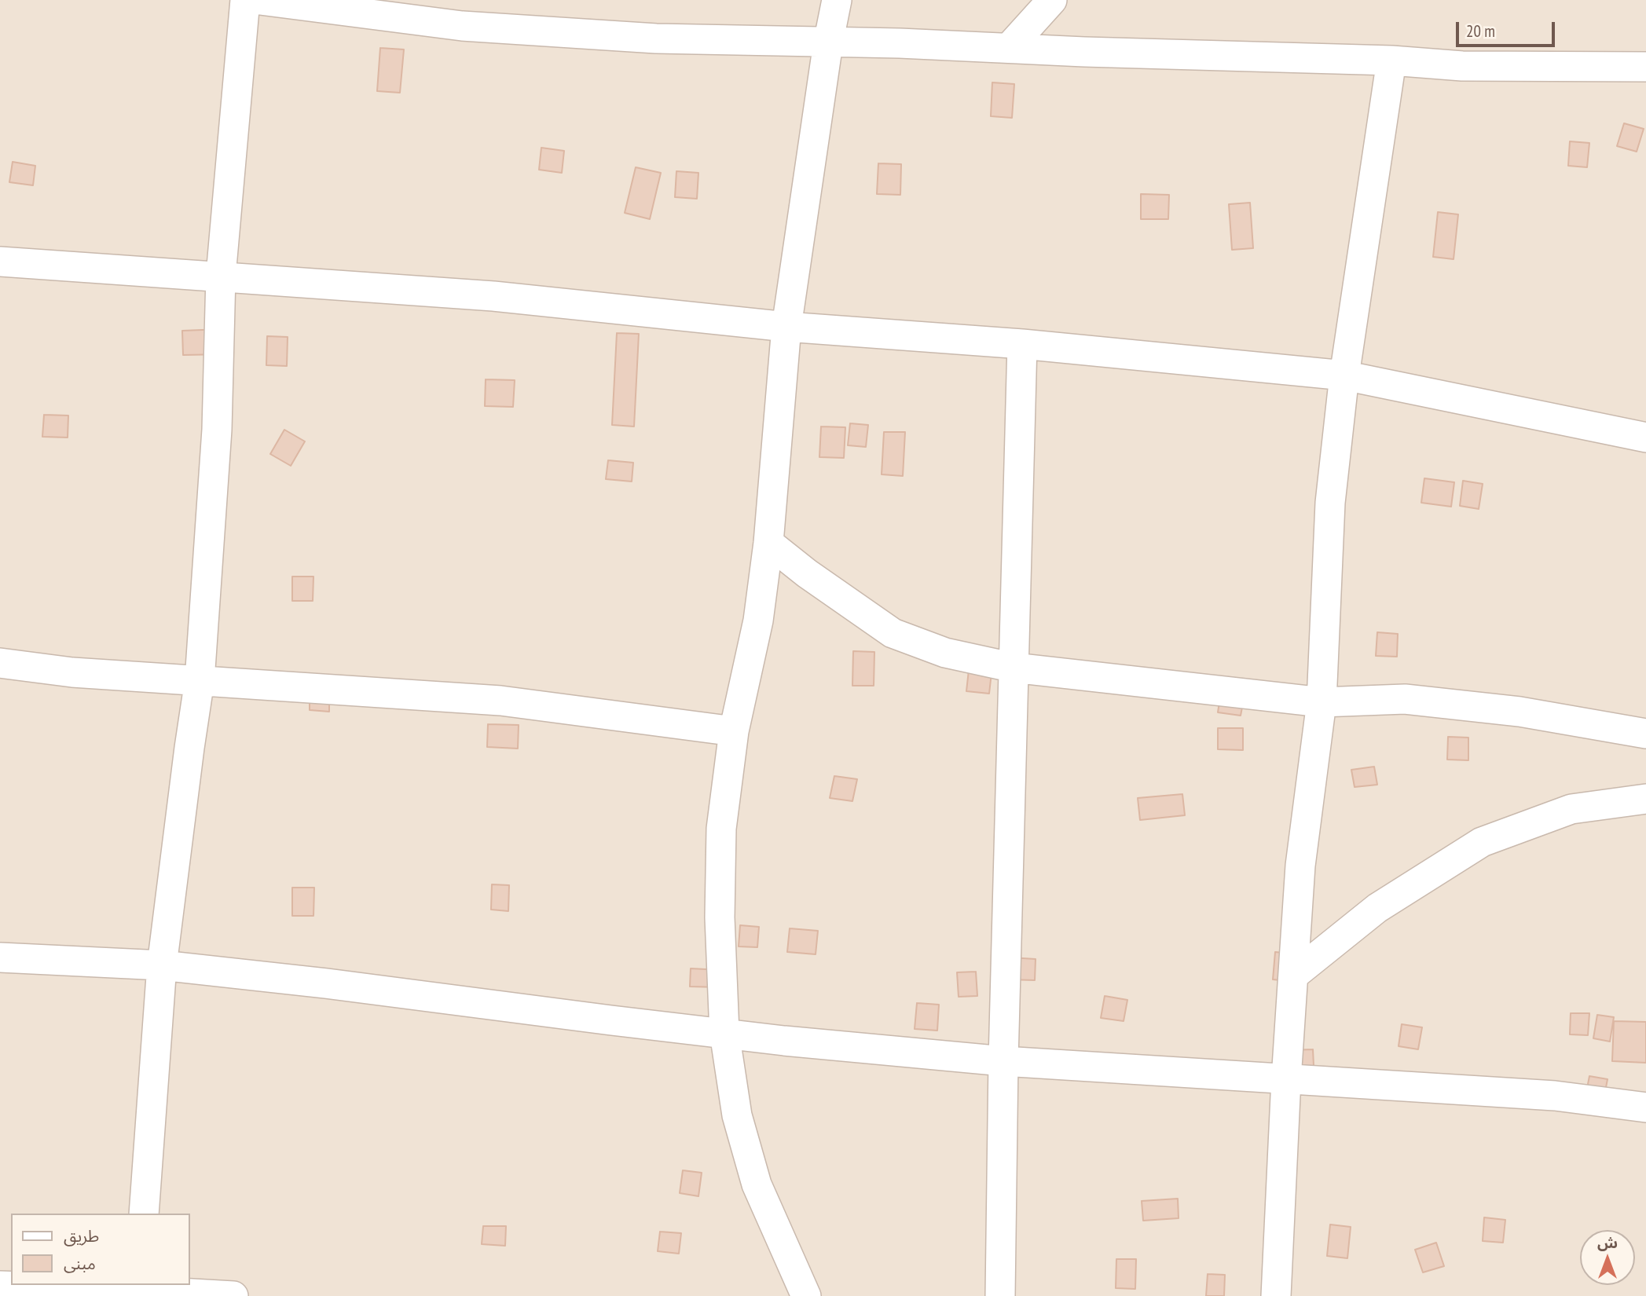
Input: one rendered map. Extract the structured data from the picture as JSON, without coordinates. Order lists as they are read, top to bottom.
{
  "legend": ["طريق", "مبنى"],
  "scale_bar": "20 m",
  "north": "top"
}
